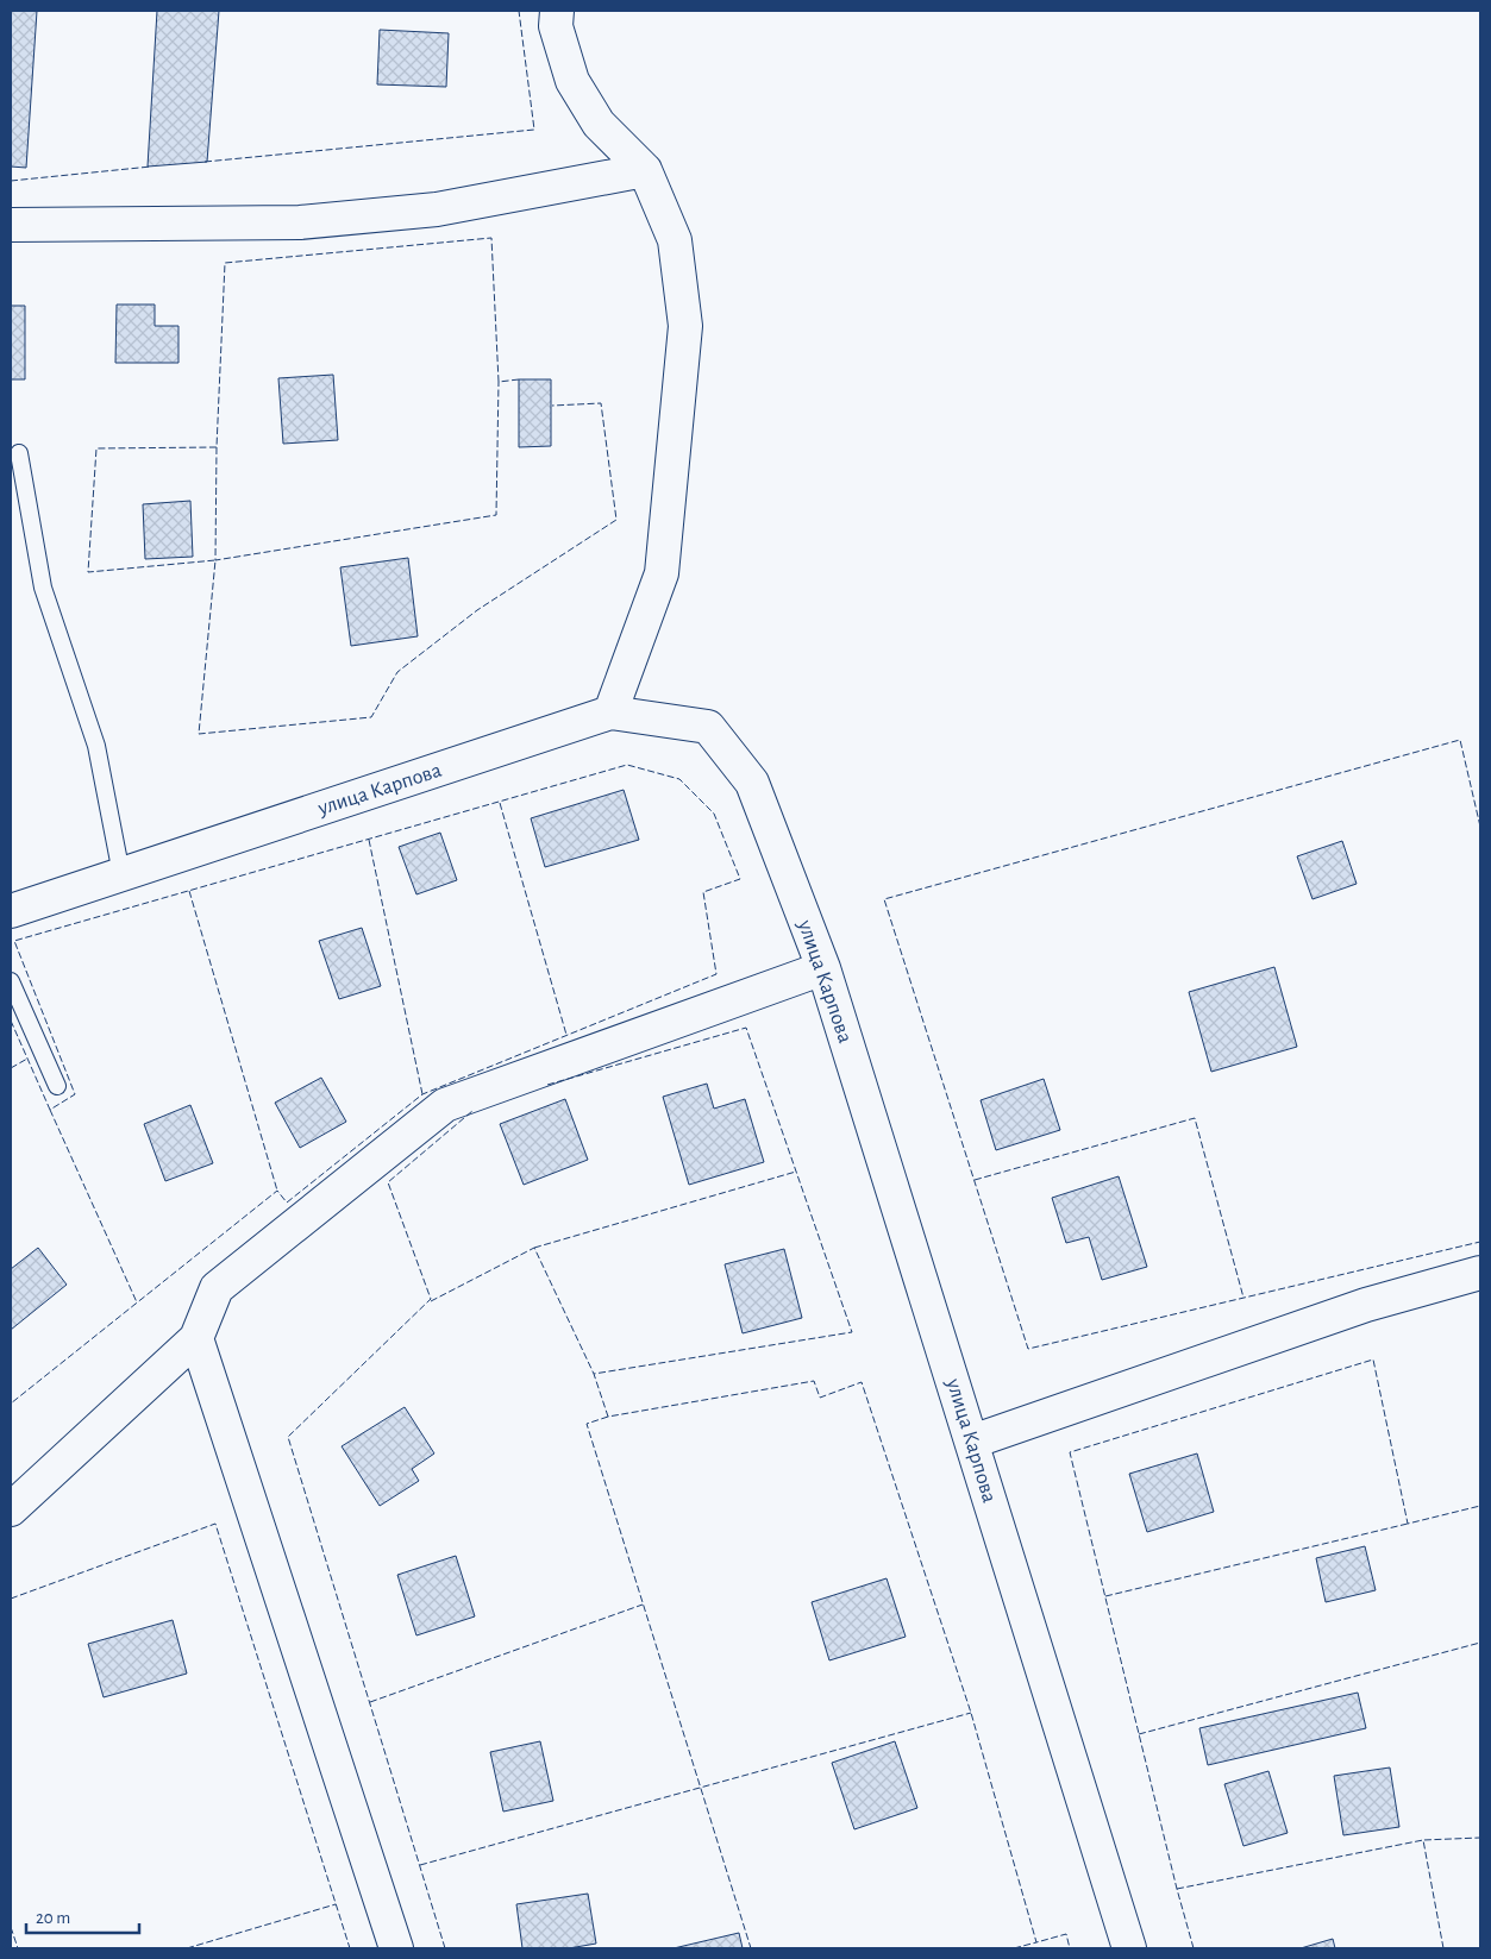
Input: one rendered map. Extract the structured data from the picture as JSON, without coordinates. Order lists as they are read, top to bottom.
{
  "streets": {
    "street": ["улица Карпова"]
  },
  "scale_bar": "20 m"
}
